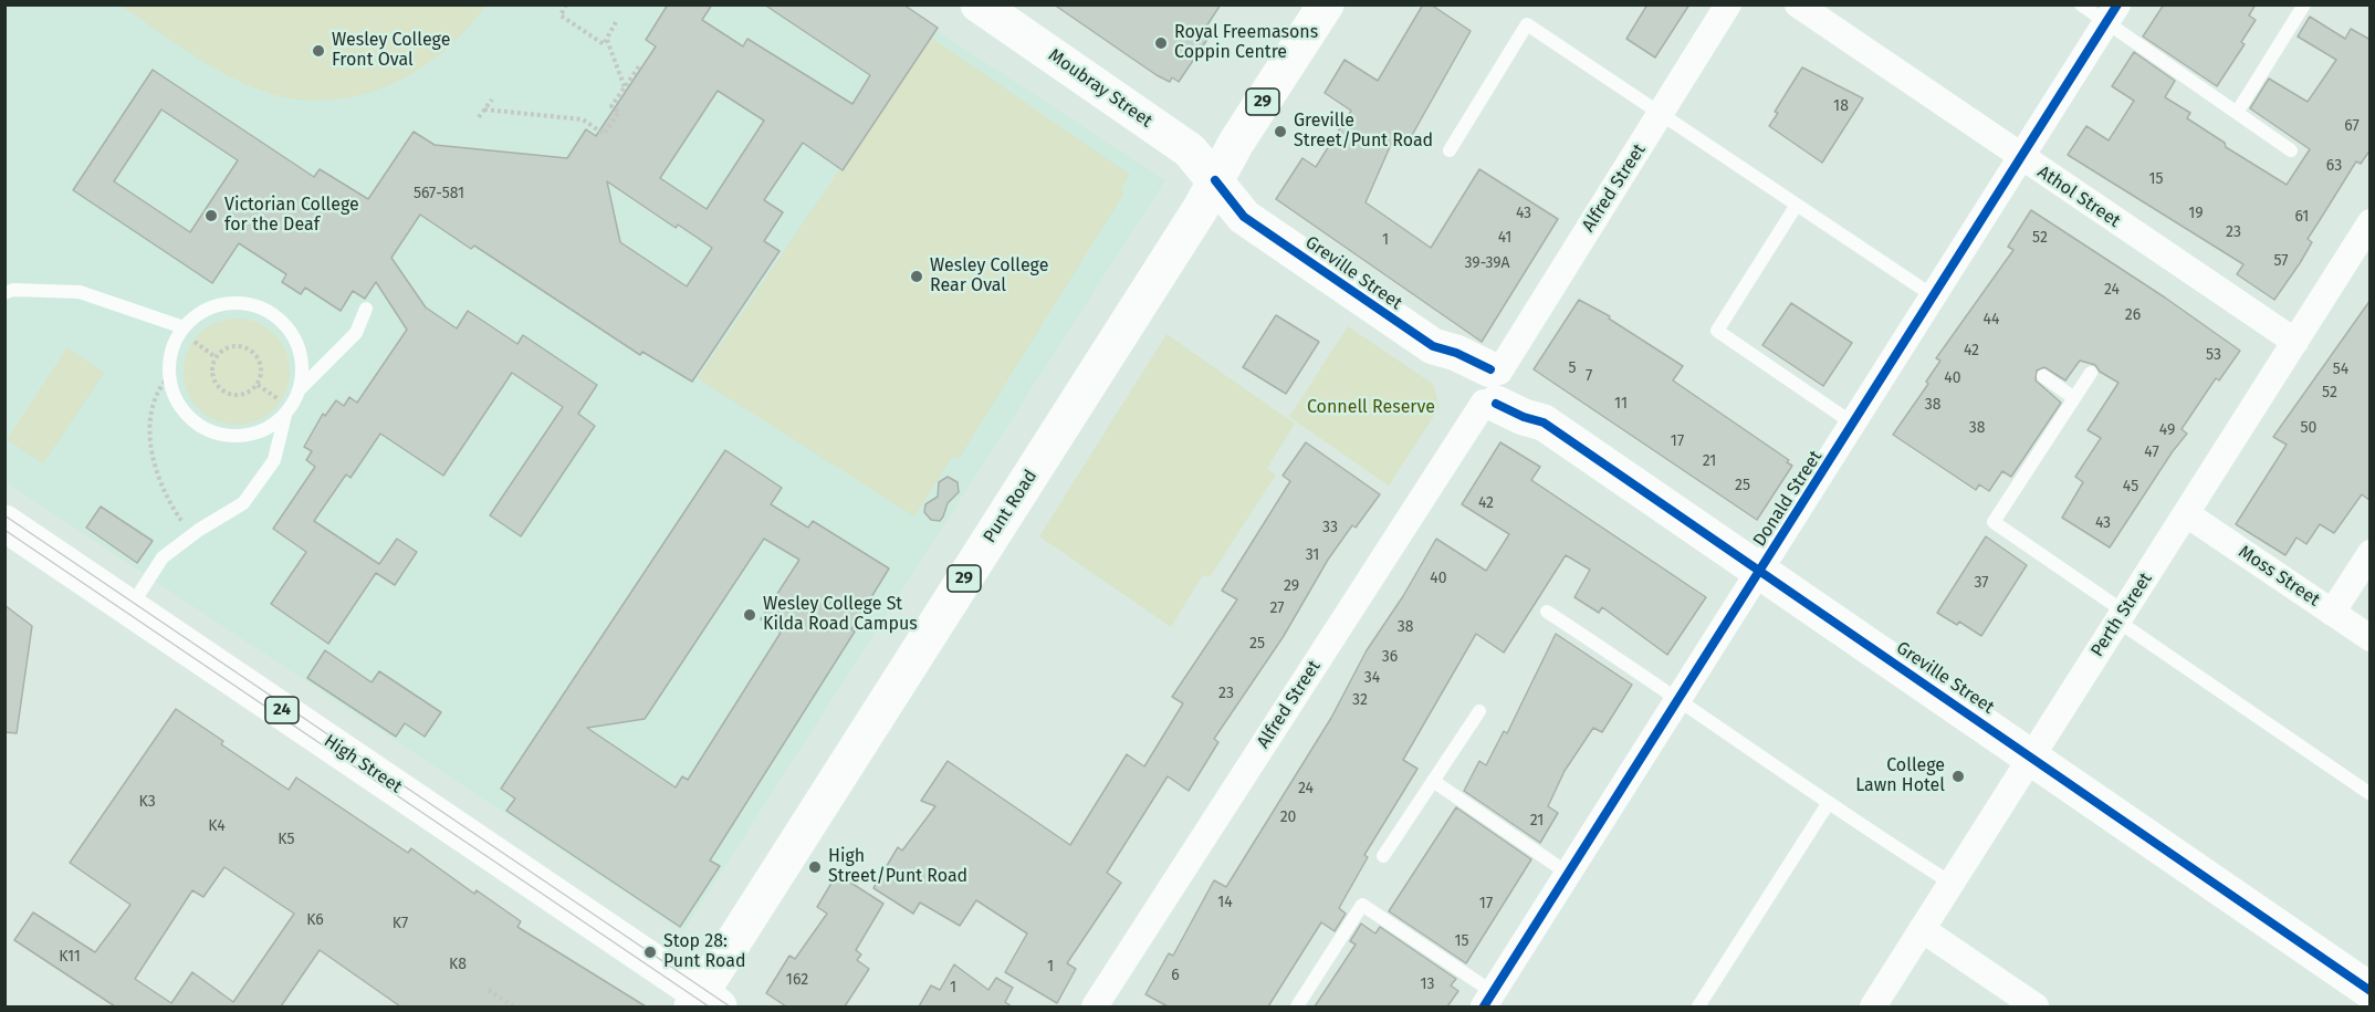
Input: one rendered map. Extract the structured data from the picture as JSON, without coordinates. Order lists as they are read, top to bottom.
{
  "streets": {
    "main road": [
      "Moubray Street",
      "29",
      "Greville Street",
      "Punt Road",
      "24",
      "High Street"
    ],
    "street": [
      "Alfred Street",
      "Athol Street",
      "Donald Street",
      "Moss Street",
      "Perth Street"
    ]
  },
  "crossings": [
    ["Moubray Street", "Greville Street"],
    ["Moubray Street", "Punt Road"],
    ["Alfred Street", "Greville Street"],
    ["Athol Street", "Donald Street"],
    ["Athol Street", "Perth Street"],
    ["Greville Street", "Donald Street"],
    ["Greville Street", "Punt Road"],
    ["Greville Street", "Perth Street"],
    ["Punt Road", "High Street"],
    ["Moss Street", "Perth Street"]
  ],
  "parks": ["Connell Reserve"],
  "places": [
    "Royal Freemasons Coppin Centre",
    "Wesley College Front Oval",
    "Greville Street/Punt Road",
    "Victorian College for the Deaf",
    "Wesley College Rear Oval",
    "Wesley College St Kilda Road Campus",
    "College Lawn Hotel",
    "High Street/Punt Road",
    "Stop 28: Punt Road"
  ],
  "house_numbers": [
    "18",
    "67",
    "63",
    "15",
    "567-581",
    "43",
    "19",
    "61",
    "23",
    "41",
    "52",
    "1",
    "57",
    "39-39A",
    "24",
    "26",
    "44",
    "42",
    "53",
    "5",
    "54",
    "7",
    "40",
    "52",
    "11",
    "38",
    "38",
    "50",
    "49",
    "17",
    "47",
    "21",
    "25",
    "45",
    "42",
    "43",
    "33",
    "31",
    "40",
    "37",
    "29",
    "27",
    "38",
    "25",
    "36",
    "34",
    "23",
    "32",
    "24",
    "K3",
    "20",
    "21",
    "K4",
    "K5",
    "14",
    "17",
    "K6",
    "K7",
    "15",
    "K11",
    "K8",
    "1",
    "6",
    "162",
    "13",
    "1"
  ]
}
